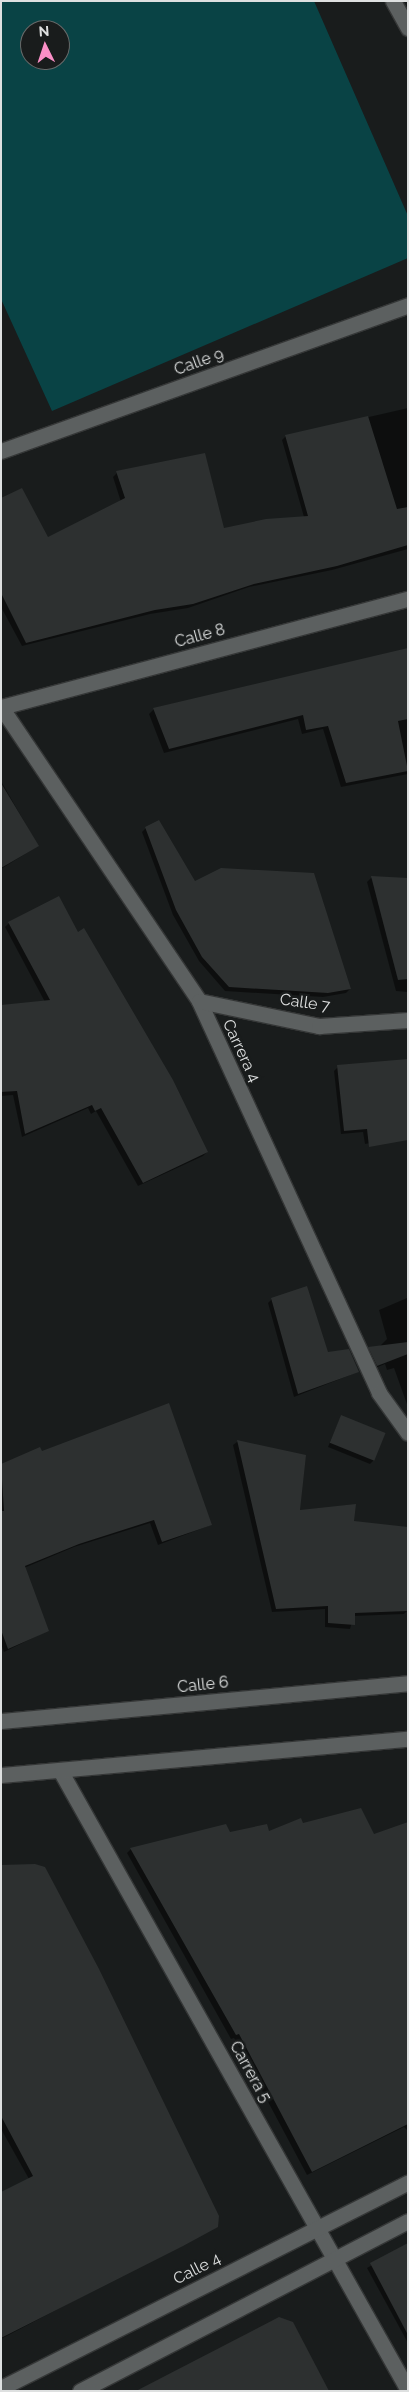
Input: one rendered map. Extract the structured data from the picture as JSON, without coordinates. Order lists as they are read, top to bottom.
{
  "streets": {
    "street": [
      "Calle 9",
      "Calle 8",
      "Calle 7",
      "Carrera 4",
      "Calle 6",
      "Carrera 5",
      "Calle 4"
    ]
  },
  "crossings": [
    ["Calle 8", "Carrera 4"],
    ["Calle 7", "Carrera 4"],
    ["Carrera 5", "Calle 4"]
  ],
  "north": "top"
}
